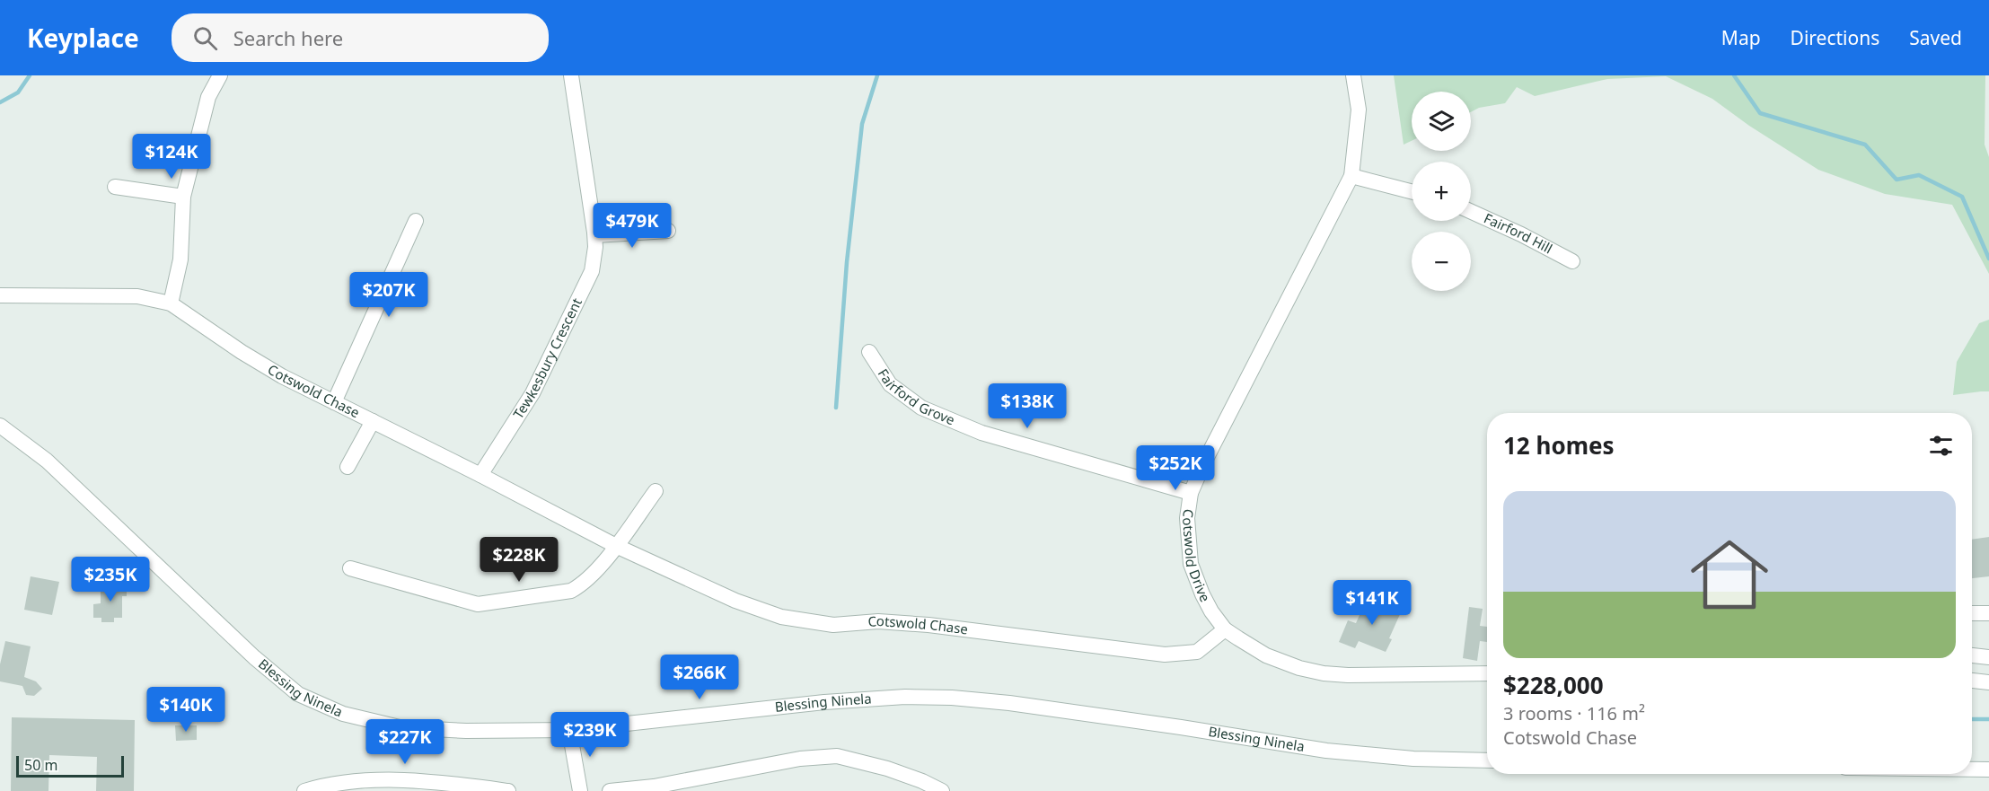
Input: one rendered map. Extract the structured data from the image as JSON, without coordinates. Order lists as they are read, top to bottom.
{
  "streets": {
    "street": [
      "Fairford Hill",
      "Tewkesbury Crescent",
      "Cotswold Chase",
      "Fairford Grove",
      "Cotswold Drive",
      "Blessing Ninela"
    ]
  },
  "crossings": [
    ["Tewkesbury Crescent", "Cotswold Chase"],
    ["Cotswold Chase", "Cotswold Drive"],
    ["Fairford Grove", "Cotswold Drive"]
  ],
  "scale_bar": "50 m",
  "page": {
    "header": "Keyplace",
    "search": "Search here",
    "nav": ["Map", "Directions", "Saved"],
    "map_buttons": ["+", "−"],
    "price": [
      "$124K",
      "$479K",
      "$207K",
      "$138K",
      "$252K",
      "$228K",
      "$235K",
      "$141K",
      "$266K",
      "$140K",
      "$239K",
      "$227K"
    ],
    "heading": "12 homes",
    "list": [
      {
        "name": "$228,000",
        "note": "3 rooms · 116 m² · Cotswold Chase"
      }
    ],
    "scale": "50 m"
  }
}
